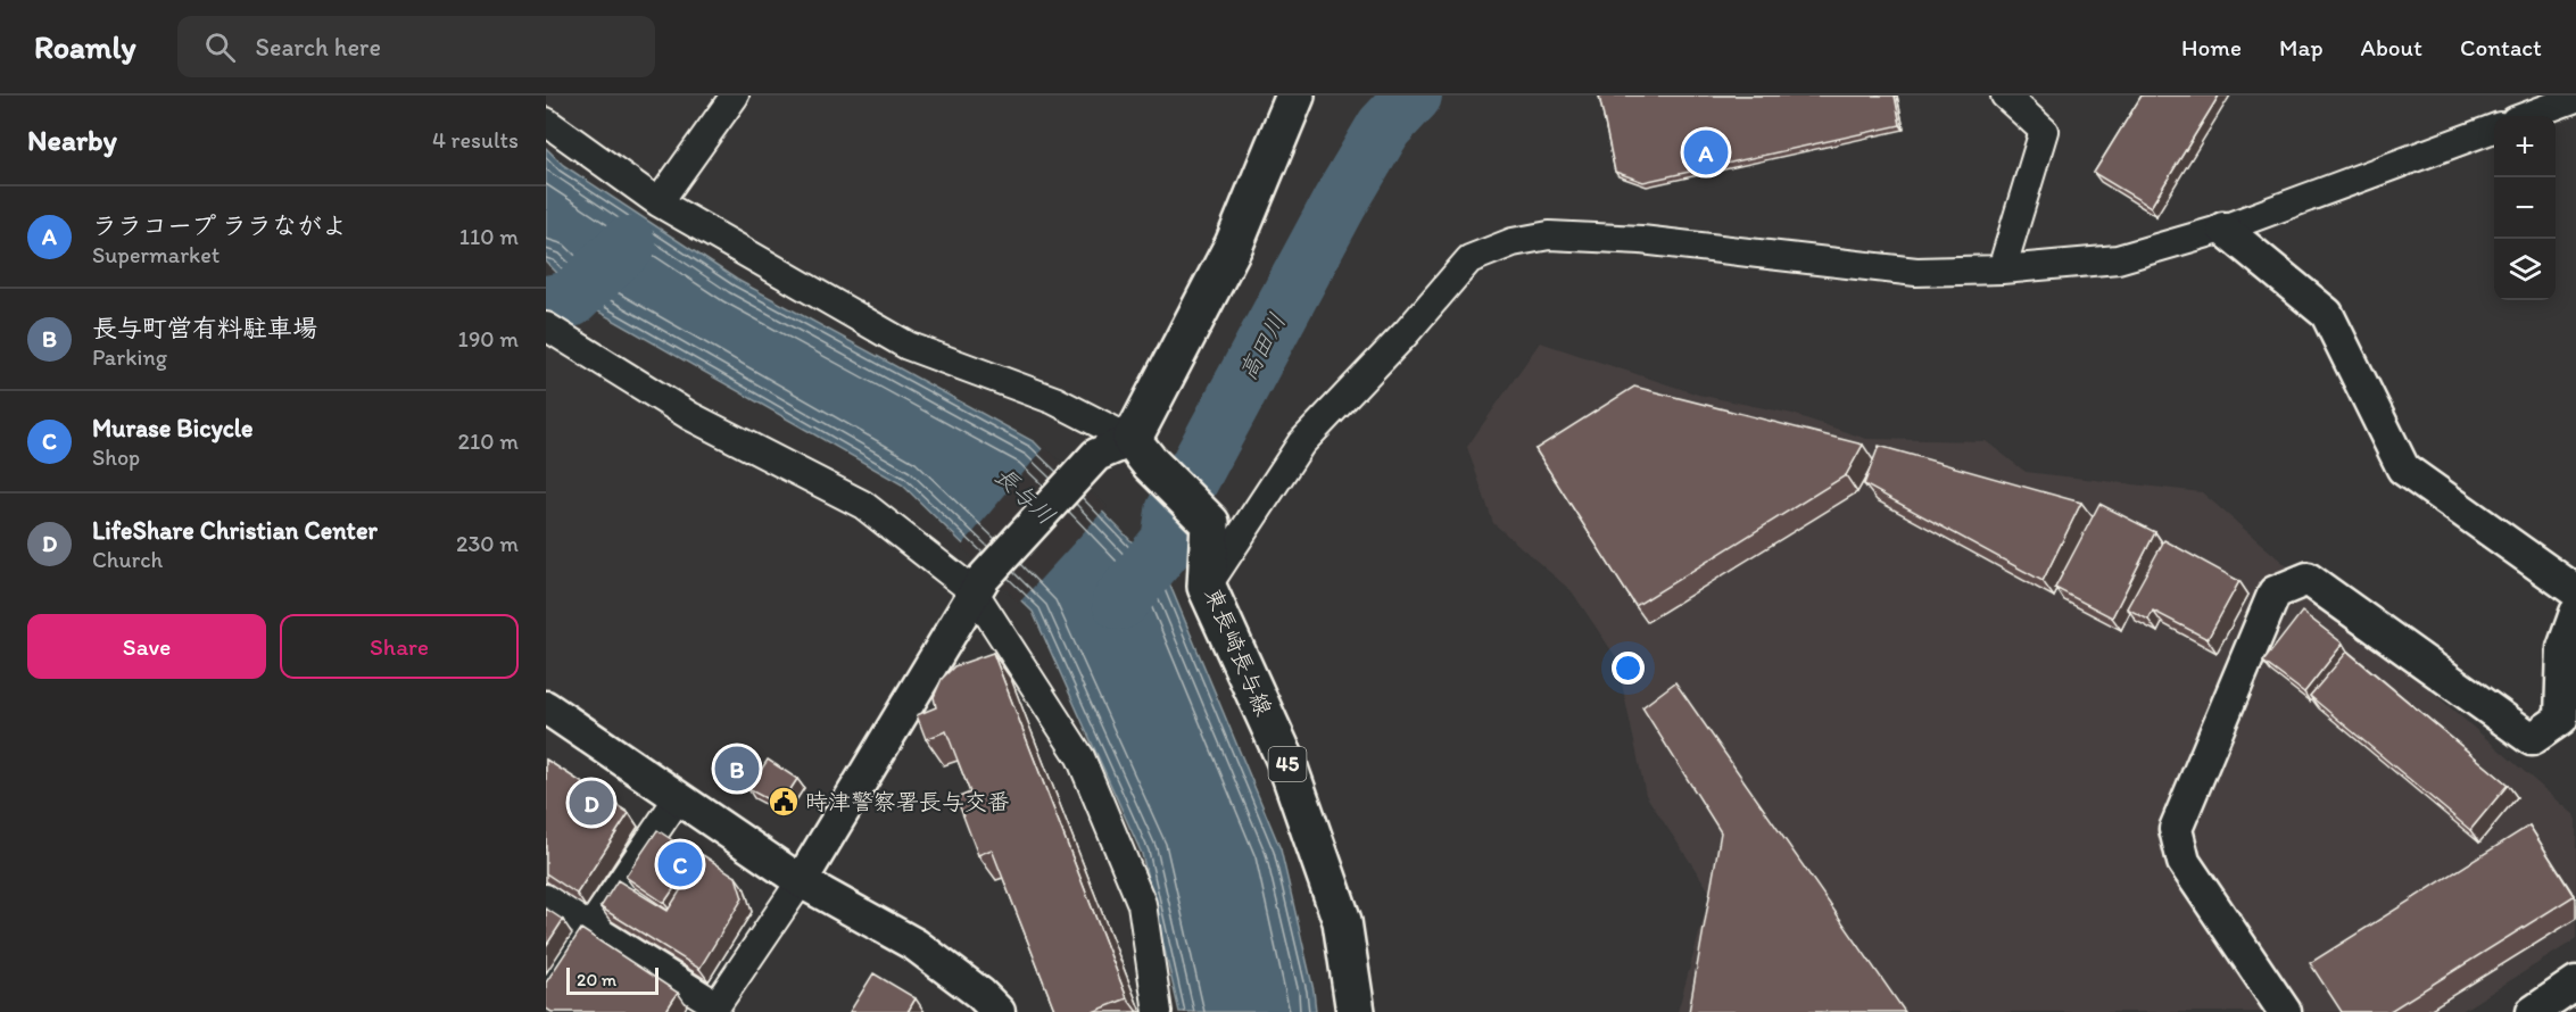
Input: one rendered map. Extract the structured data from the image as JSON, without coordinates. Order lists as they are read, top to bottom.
{
  "streets": {
    "main road": ["東長崎長与線", "45"]
  },
  "water": ["高田川", "長与川"],
  "places": {
    "public building": ["時津警察署長与交番"]
  },
  "scale_bar": "20 m",
  "page": {
    "header": "Roamly",
    "search": "Search here",
    "nav": [
      "Home",
      "Map",
      "About",
      "Contact"
    ],
    "heading": ["Nearby", "4 results"],
    "map_buttons": ["+", "−"],
    "pins": [
      "A",
      "B",
      "D",
      "C"
    ],
    "list": [
      {
        "mark": "A",
        "name": "ララコープ ララながよ",
        "note": "Supermarket",
        "value": "110 m"
      },
      {
        "mark": "B",
        "name": "長与町営有料駐車場",
        "note": "Parking",
        "value": "190 m"
      },
      {
        "mark": "C",
        "name": "Murase Bicycle",
        "note": "Shop",
        "value": "210 m"
      },
      {
        "mark": "D",
        "name": "LifeShare Christian Center",
        "note": "Church",
        "value": "230 m"
      }
    ],
    "buttons": ["Save", "Share"],
    "scale": "20 m"
  }
}
